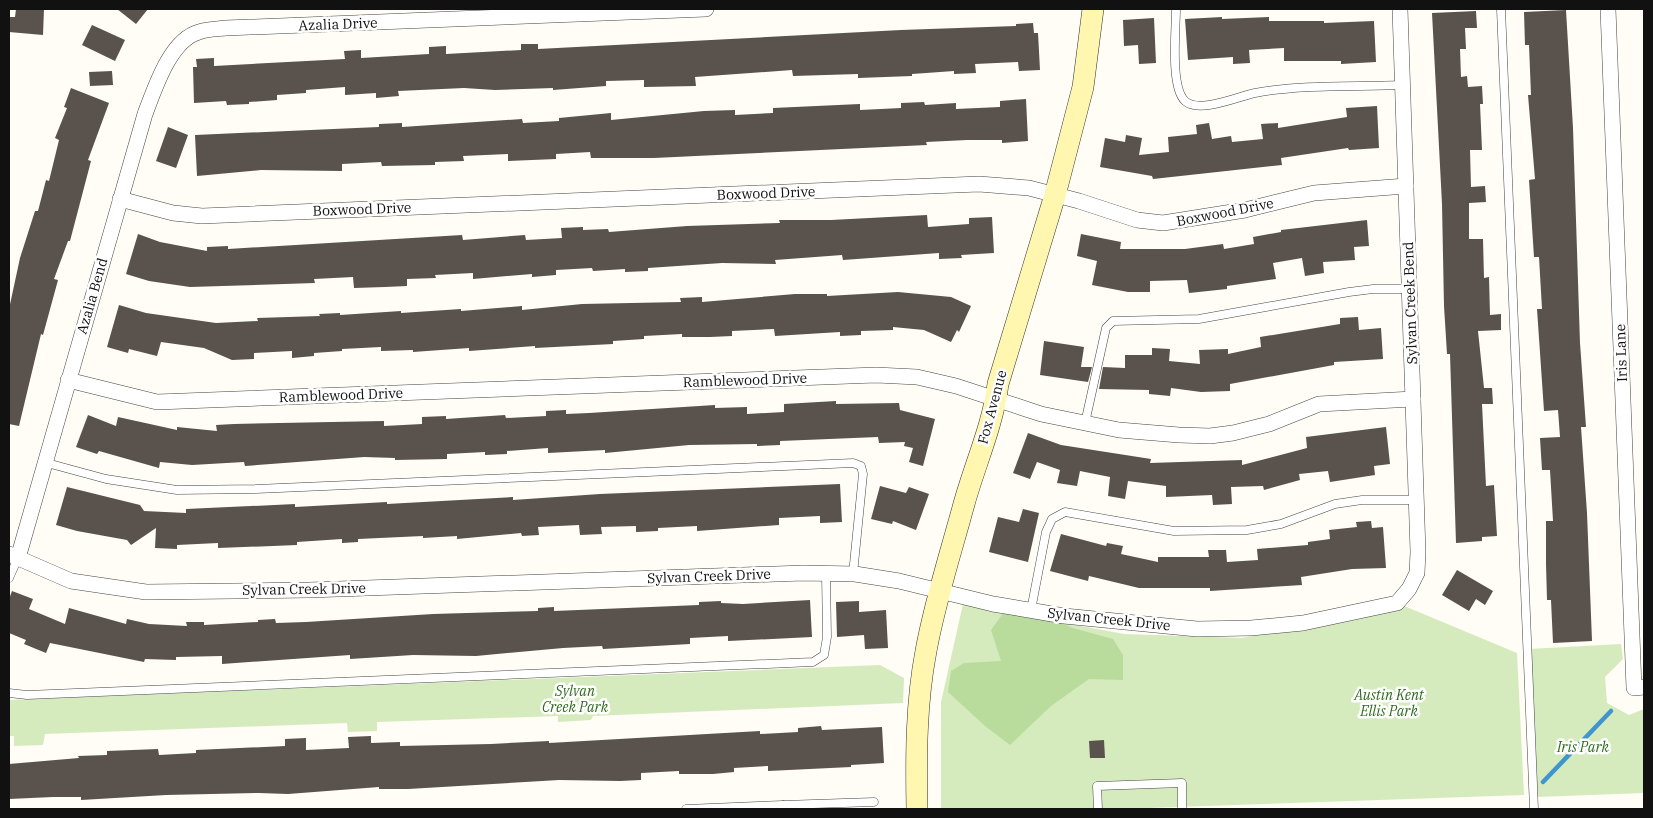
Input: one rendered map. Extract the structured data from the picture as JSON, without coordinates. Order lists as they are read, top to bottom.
{
  "streets": {
    "main road": ["Fox Avenue"],
    "street": [
      "Azalia Drive",
      "Boxwood Drive",
      "Azalia Bend",
      "Sylvan Creek Bend",
      "Iris Lane",
      "Ramblewood Drive",
      "Sylvan Creek Drive"
    ]
  },
  "crossings": [
    ["Azalia Drive", "Azalia Bend"],
    ["Boxwood Drive", "Azalia Bend"],
    ["Boxwood Drive", "Sylvan Creek Bend"],
    ["Boxwood Drive", "Fox Avenue"],
    ["Azalia Bend", "Ramblewood Drive"],
    ["Azalia Bend", "Sylvan Creek Drive"],
    ["Sylvan Creek Bend", "Ramblewood Drive"],
    ["Sylvan Creek Bend", "Sylvan Creek Drive"],
    ["Ramblewood Drive", "Fox Avenue"],
    ["Fox Avenue", "Sylvan Creek Drive"]
  ],
  "parks": ["Sylvan Creek Park", "Austin Kent Ellis Park", "Iris Park"]
}
